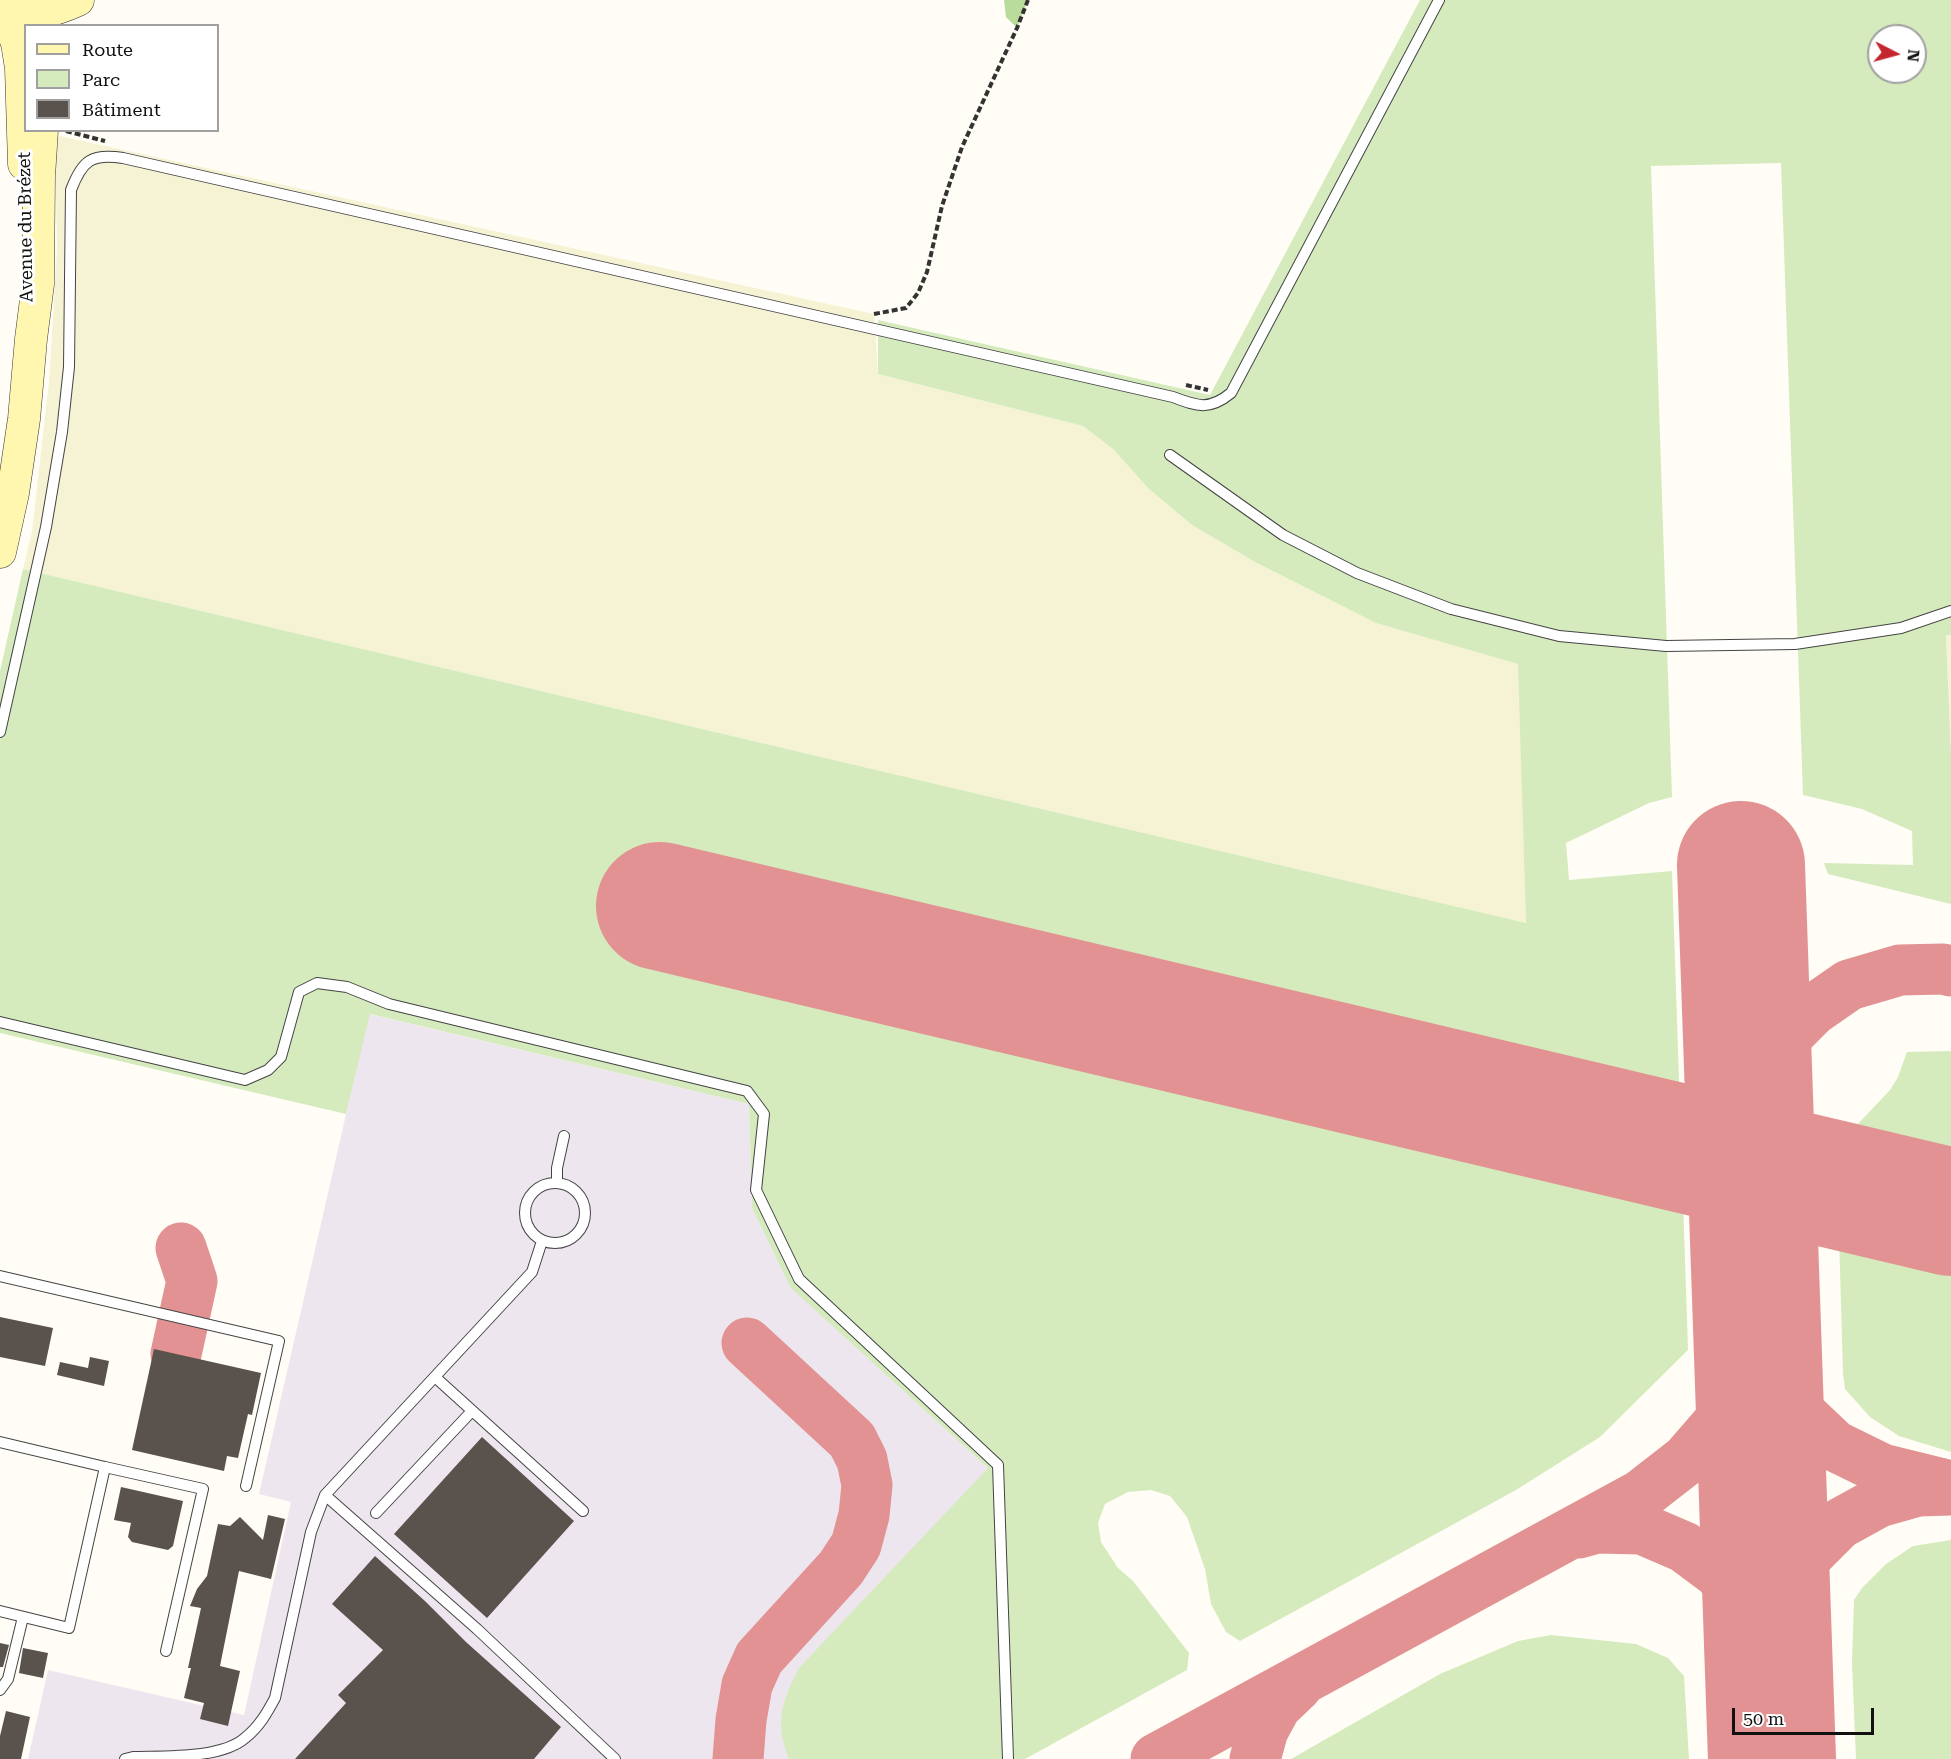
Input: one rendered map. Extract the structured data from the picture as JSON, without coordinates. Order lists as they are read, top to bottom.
{
  "streets": {
    "main road": ["Avenue du Brézet"]
  },
  "legend": ["Route", "Parc", "Bâtiment"],
  "scale_bar": "50 m",
  "north": "right"
}
